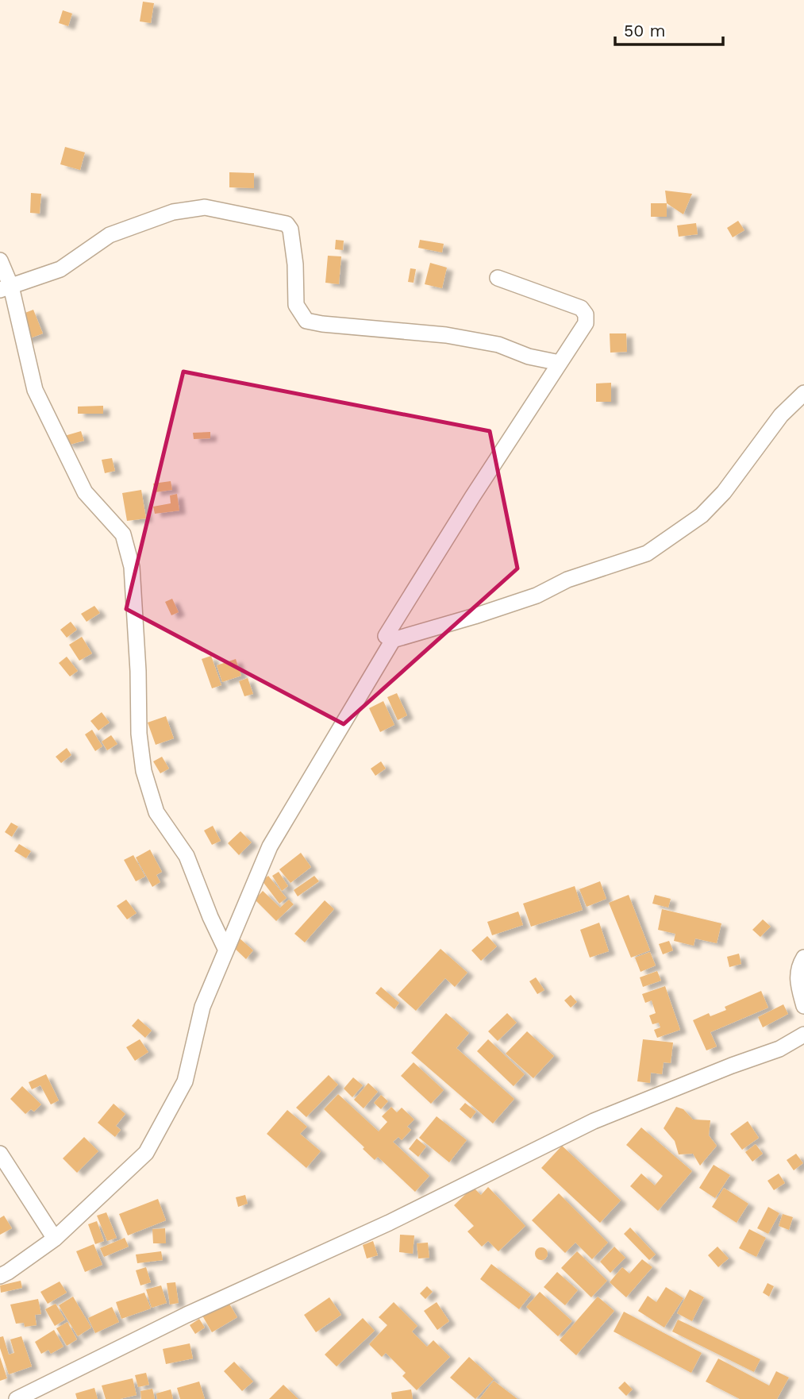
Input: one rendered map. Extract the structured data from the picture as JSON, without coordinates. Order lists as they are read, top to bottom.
{
  "scale_bar": "50 m"
}
